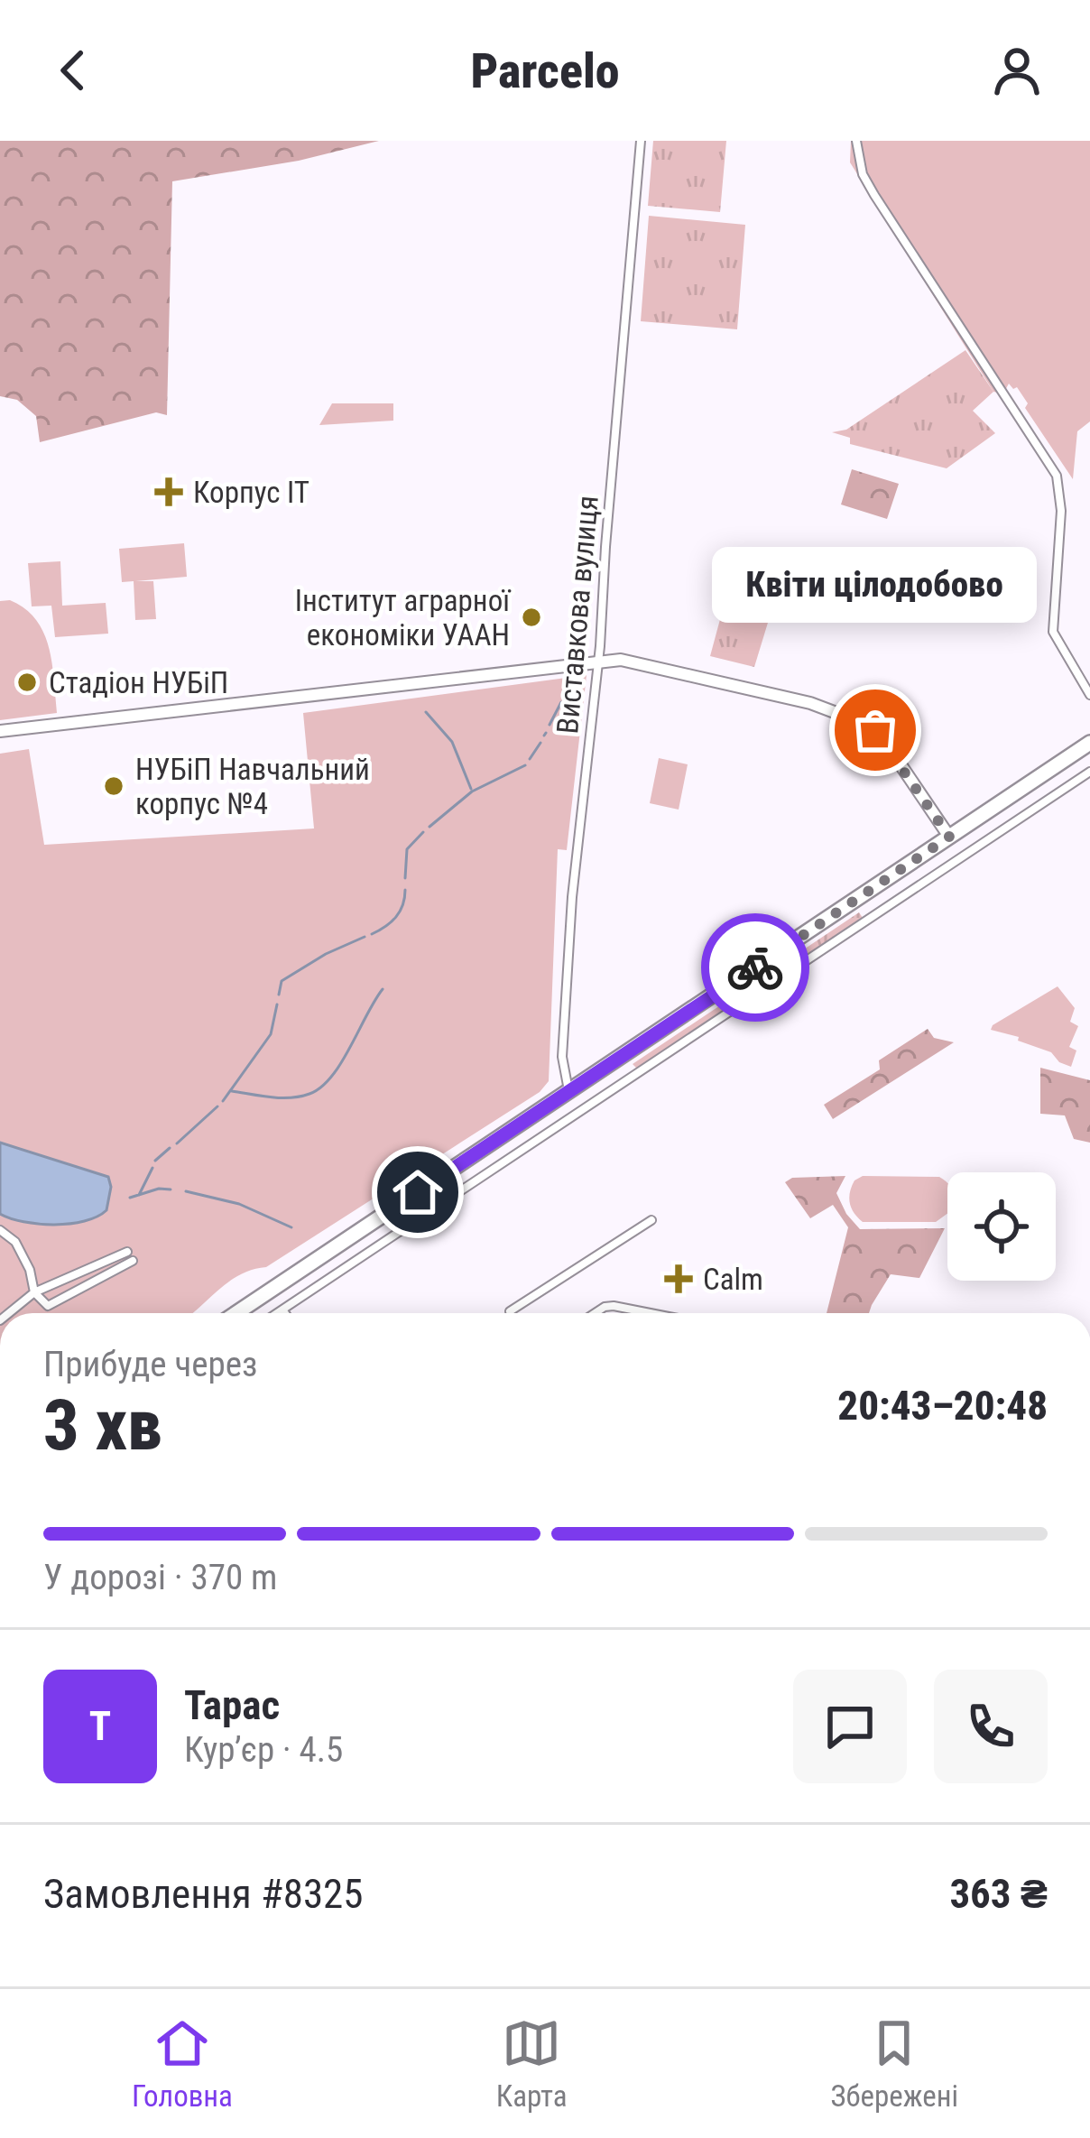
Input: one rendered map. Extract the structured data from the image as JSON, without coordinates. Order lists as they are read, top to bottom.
{
  "streets": {
    "street": ["Виставкова вулиця"]
  },
  "places": {
    "health": ["Корпус ІТ", "Calm"],
    "other": [
      "Інститут аграрної економіки УААН",
      "Стадіон НУБіП",
      "Квіти цілодобово",
      "НУБіП Навчальний корпус №4"
    ]
  },
  "page": {
    "header": "Parcelo",
    "bubble": "Квіти цілодобово",
    "heading": ["3 хв", "Прибуде через", "20:43–20:48"],
    "panel": [
      "Тарас",
      "Кур’єр · 4.5",
      "Замовлення #8325",
      "363 ₴"
    ],
    "bar": "У дорозі · 370 m",
    "round": "Т",
    "tabs": ["Головна", "Карта", "Збережені"]
  }
}
